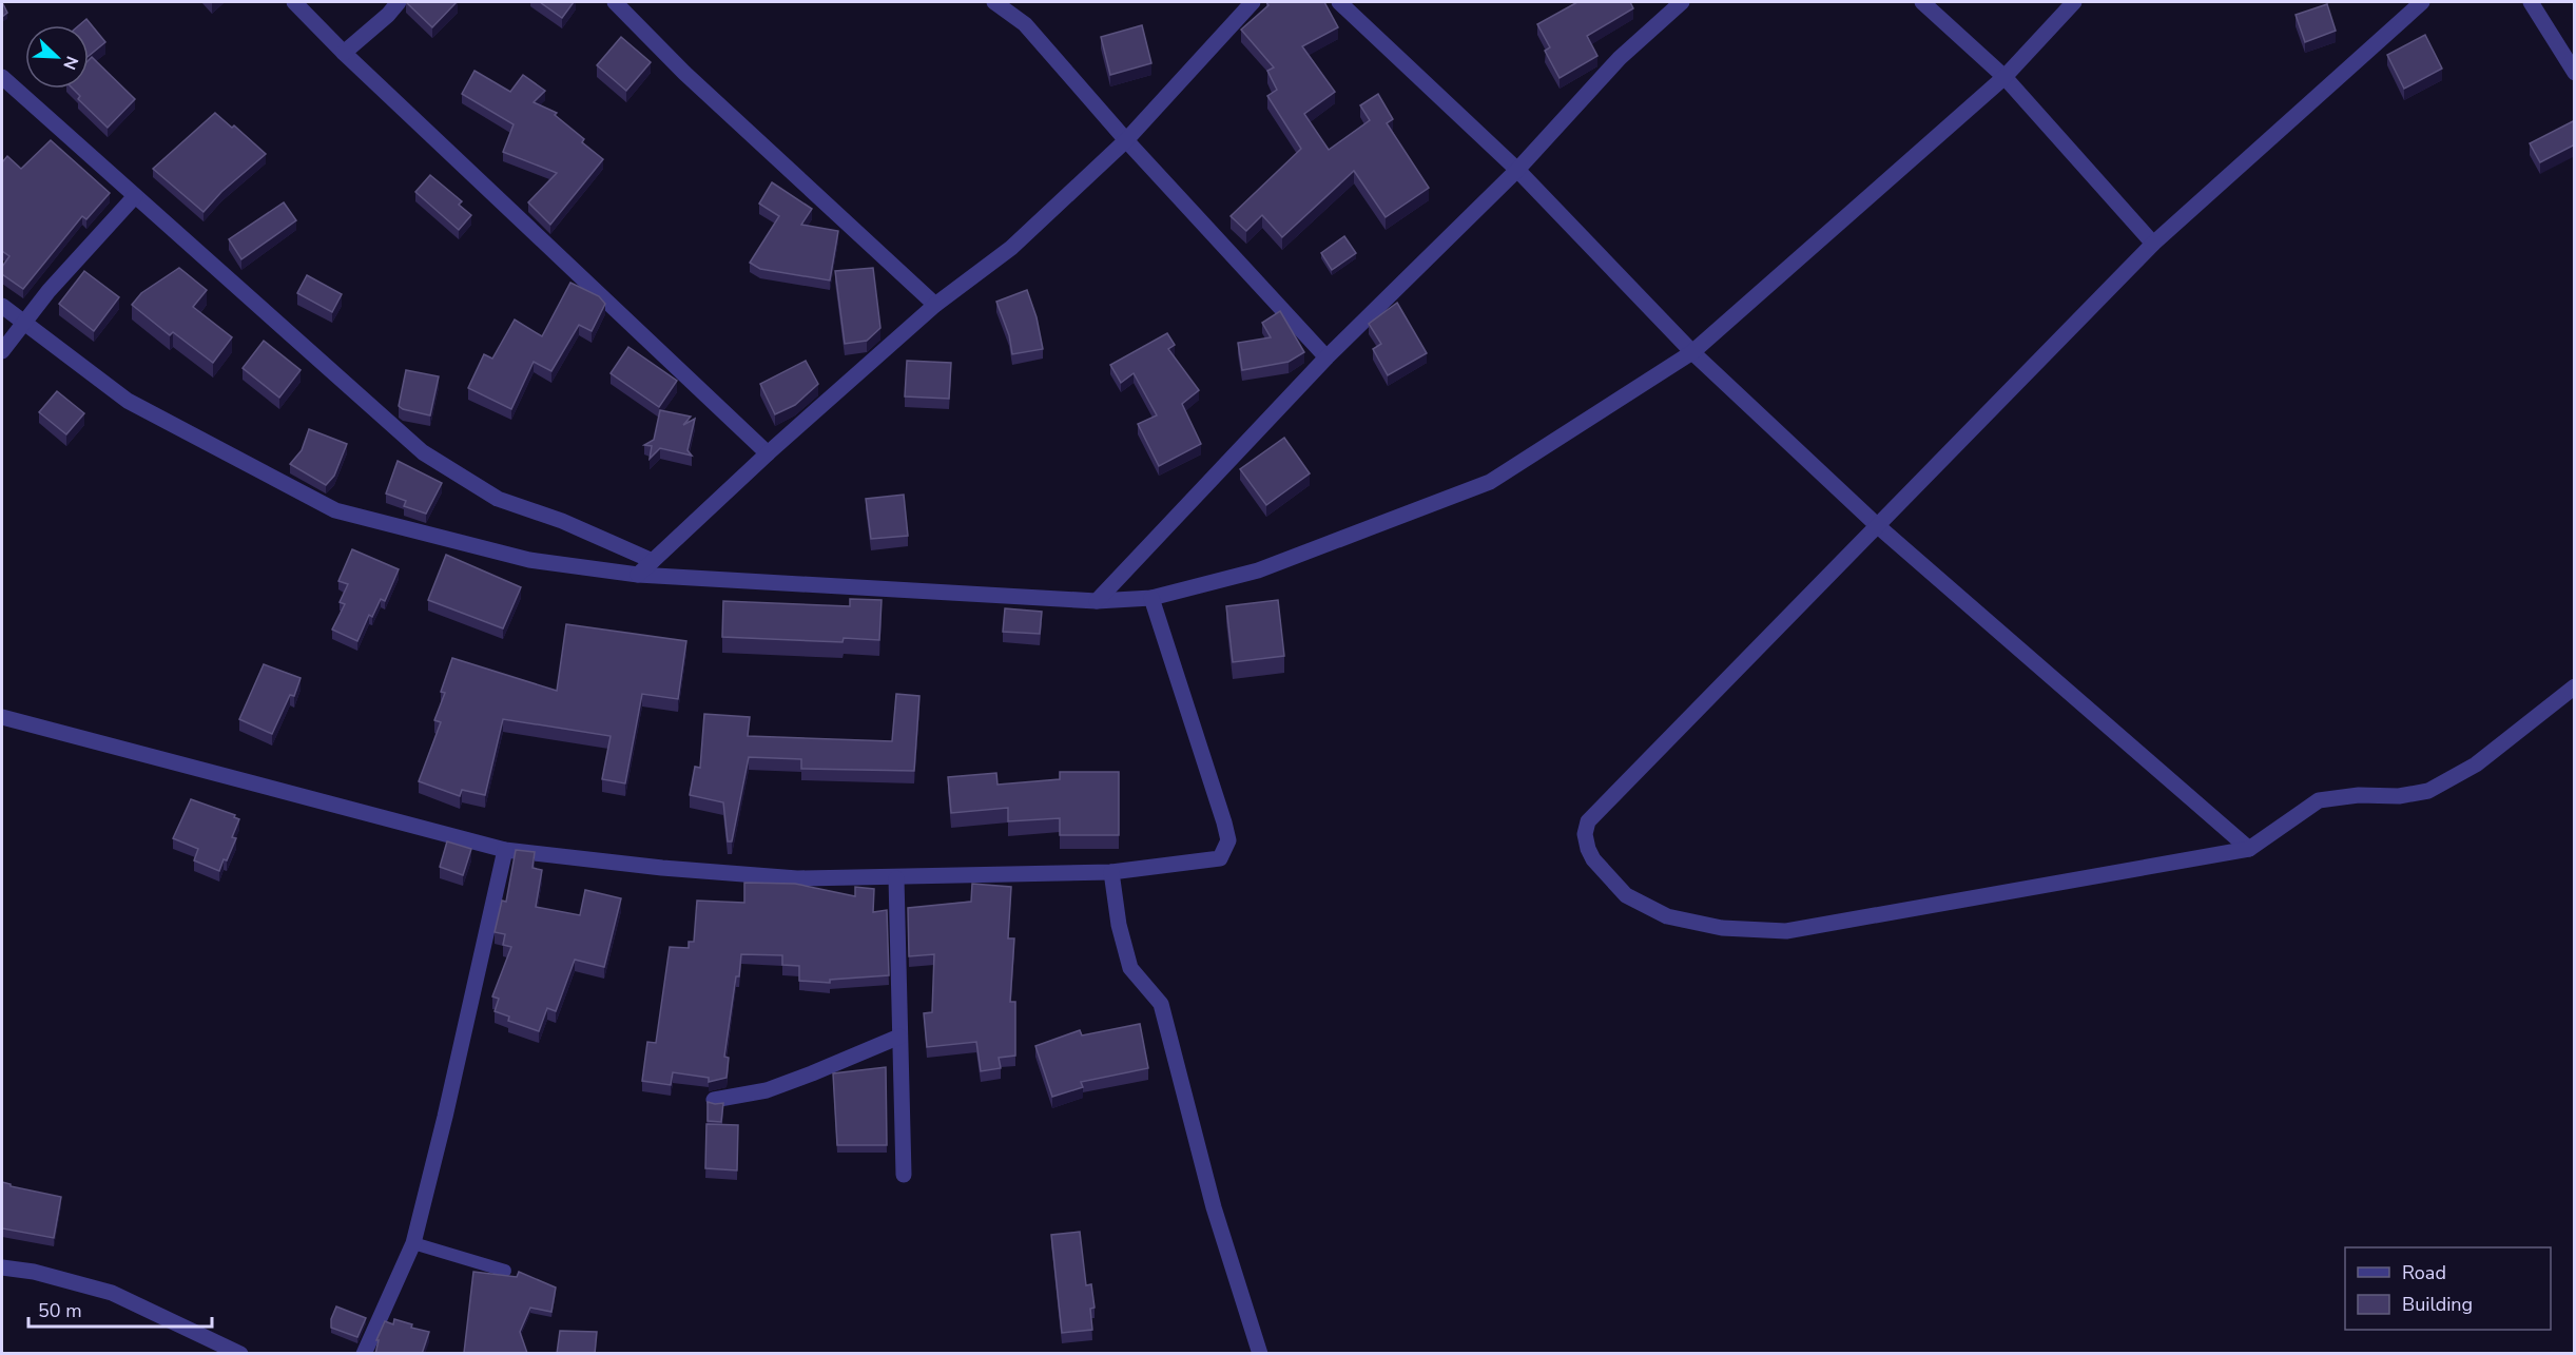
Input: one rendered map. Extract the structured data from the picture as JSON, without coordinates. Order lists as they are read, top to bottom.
{
  "legend": ["Road", "Building"],
  "scale_bar": "50 m",
  "north": "bottom right"
}
